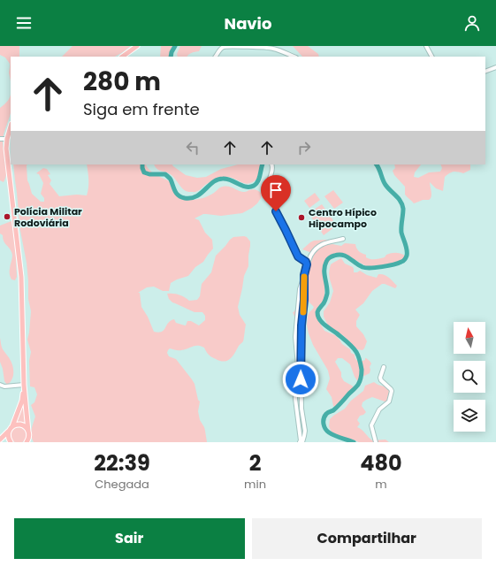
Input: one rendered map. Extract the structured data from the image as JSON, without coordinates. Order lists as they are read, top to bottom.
{
  "places": ["Polícia Militar Rodoviária", "Centro Hípico Hipocampo"],
  "north": "top",
  "page": {
    "header": "Navio",
    "turn": ["280 m", "Siga em frente"],
    "eta": [
      "22:39",
      "Chegada",
      "2",
      "min",
      "480",
      "m"
    ],
    "buttons": ["Sair", "Compartilhar"]
  }
}
